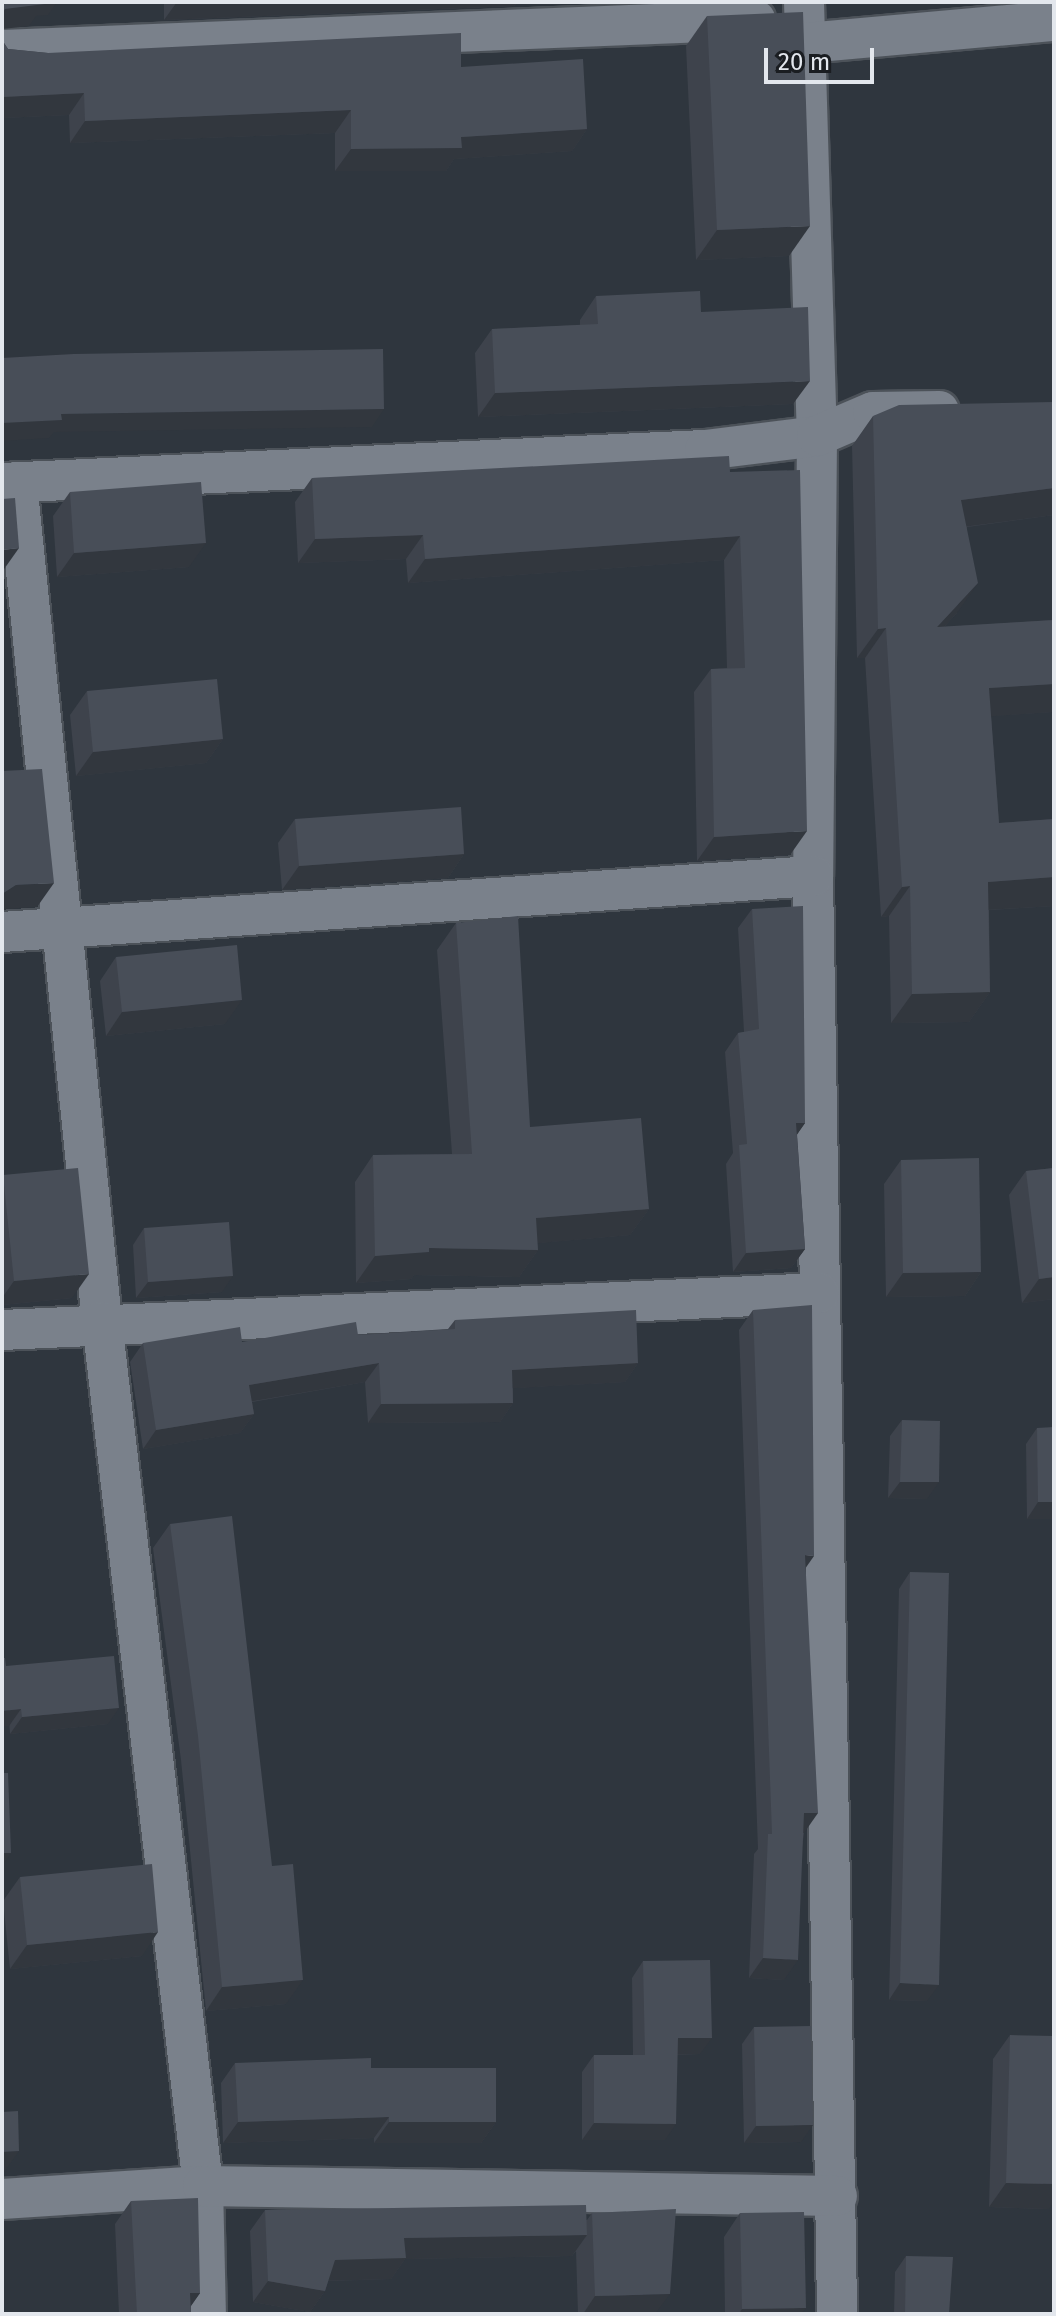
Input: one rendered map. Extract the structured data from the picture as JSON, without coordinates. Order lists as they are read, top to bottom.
{
  "scale_bar": "20 m"
}
